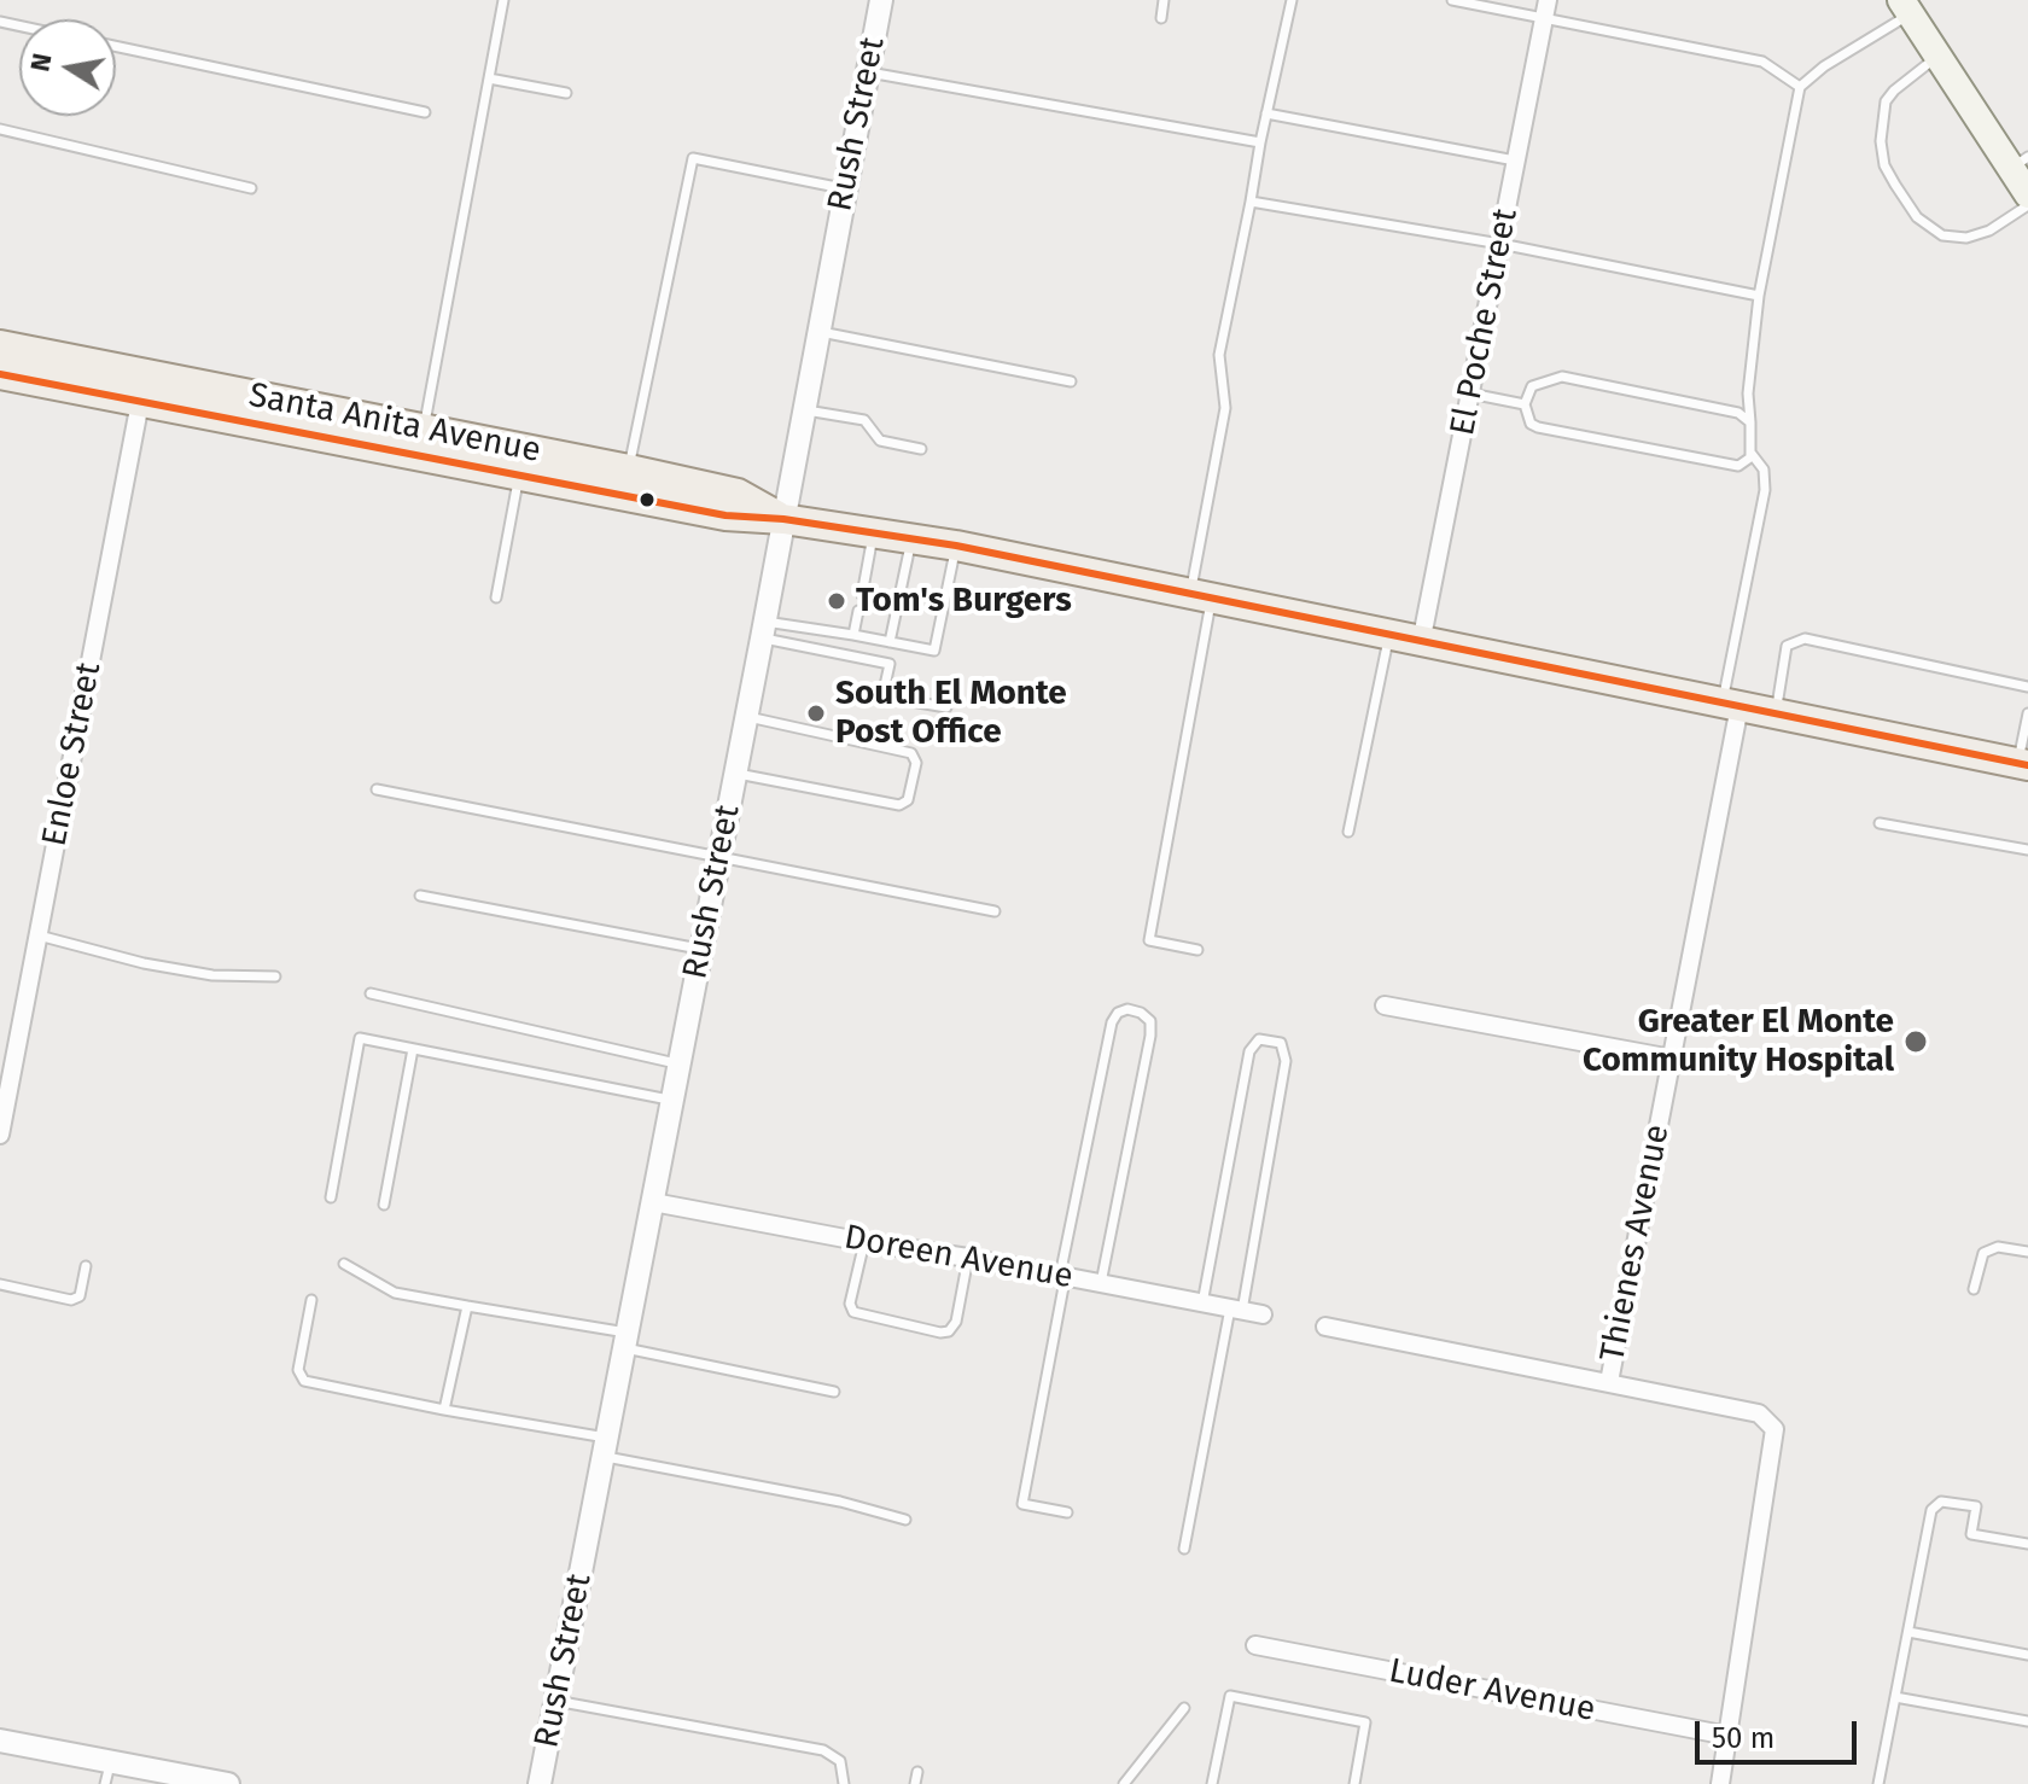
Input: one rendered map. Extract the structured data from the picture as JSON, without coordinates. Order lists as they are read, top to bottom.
{
  "streets": {
    "main road": ["Santa Anita Avenue"],
    "street": [
      "Rush Street",
      "El Poche Street",
      "Enloe Street",
      "Thienes Avenue",
      "Doreen Avenue",
      "Luder Avenue"
    ]
  },
  "crossings": [
    ["Rush Street", "Santa Anita Avenue"],
    ["Rush Street", "Doreen Avenue"],
    ["El Poche Street", "Santa Anita Avenue"],
    ["Santa Anita Avenue", "Enloe Street"],
    ["Santa Anita Avenue", "Thienes Avenue"]
  ],
  "places": ["Tom's Burgers", "South El Monte Post Office", "Greater El Monte Community Hospital"],
  "scale_bar": "50 m",
  "north": "left"
}
